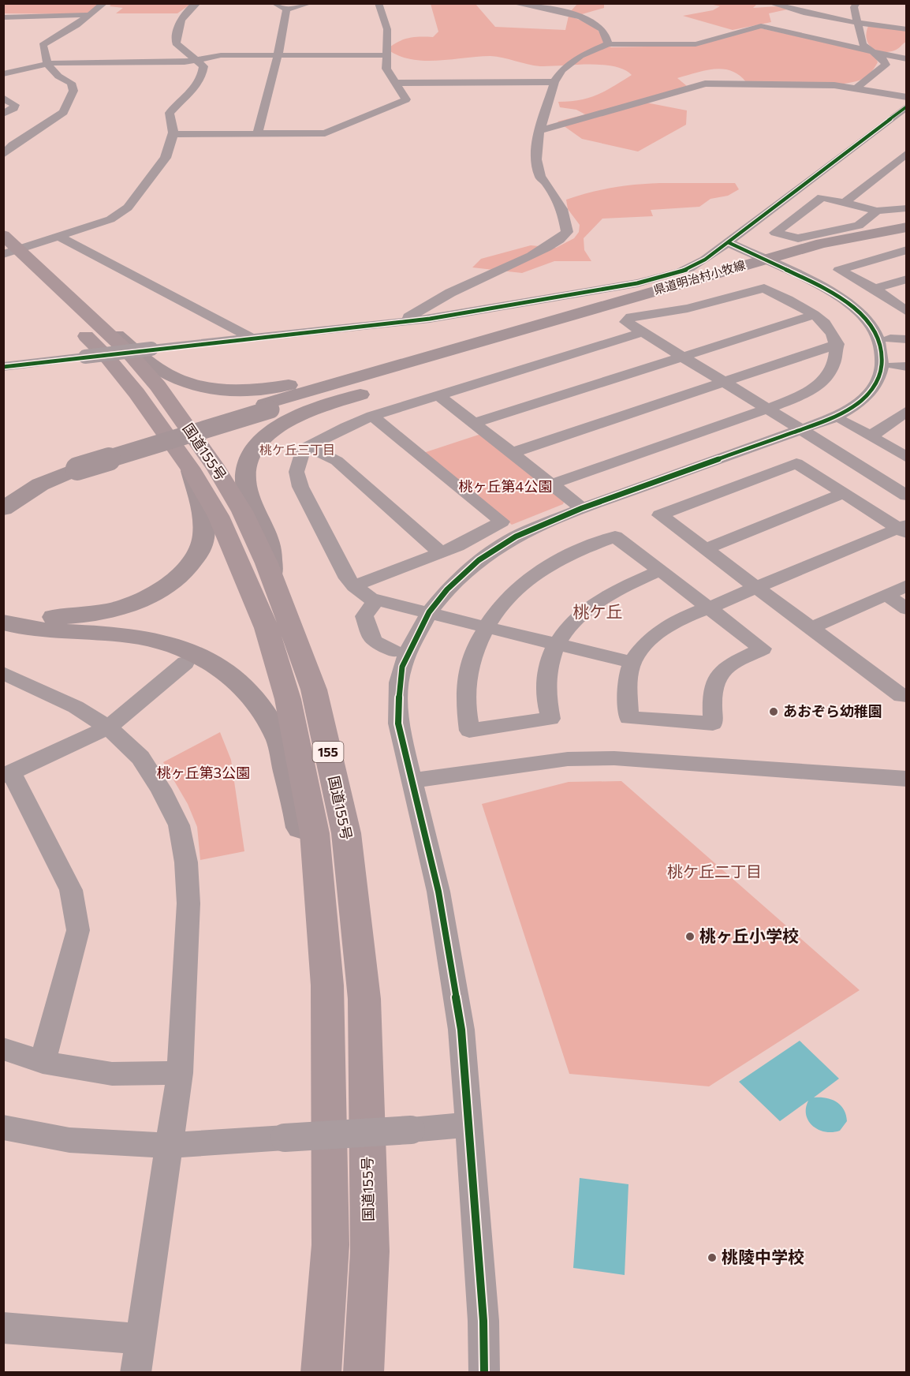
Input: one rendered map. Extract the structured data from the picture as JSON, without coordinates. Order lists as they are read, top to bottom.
{
  "streets": {
    "highway": ["国道155号", "155"],
    "main road": ["県道明治村小牧線"]
  },
  "districts": ["桃ケ丘三丁目", "桃ケ丘", "桃ケ丘二丁目"],
  "parks": ["桃ヶ丘第4公園", "桃ヶ丘第3公園"],
  "places": ["あおぞら幼稚園", "桃ヶ丘小学校", "桃陵中学校"]
}
